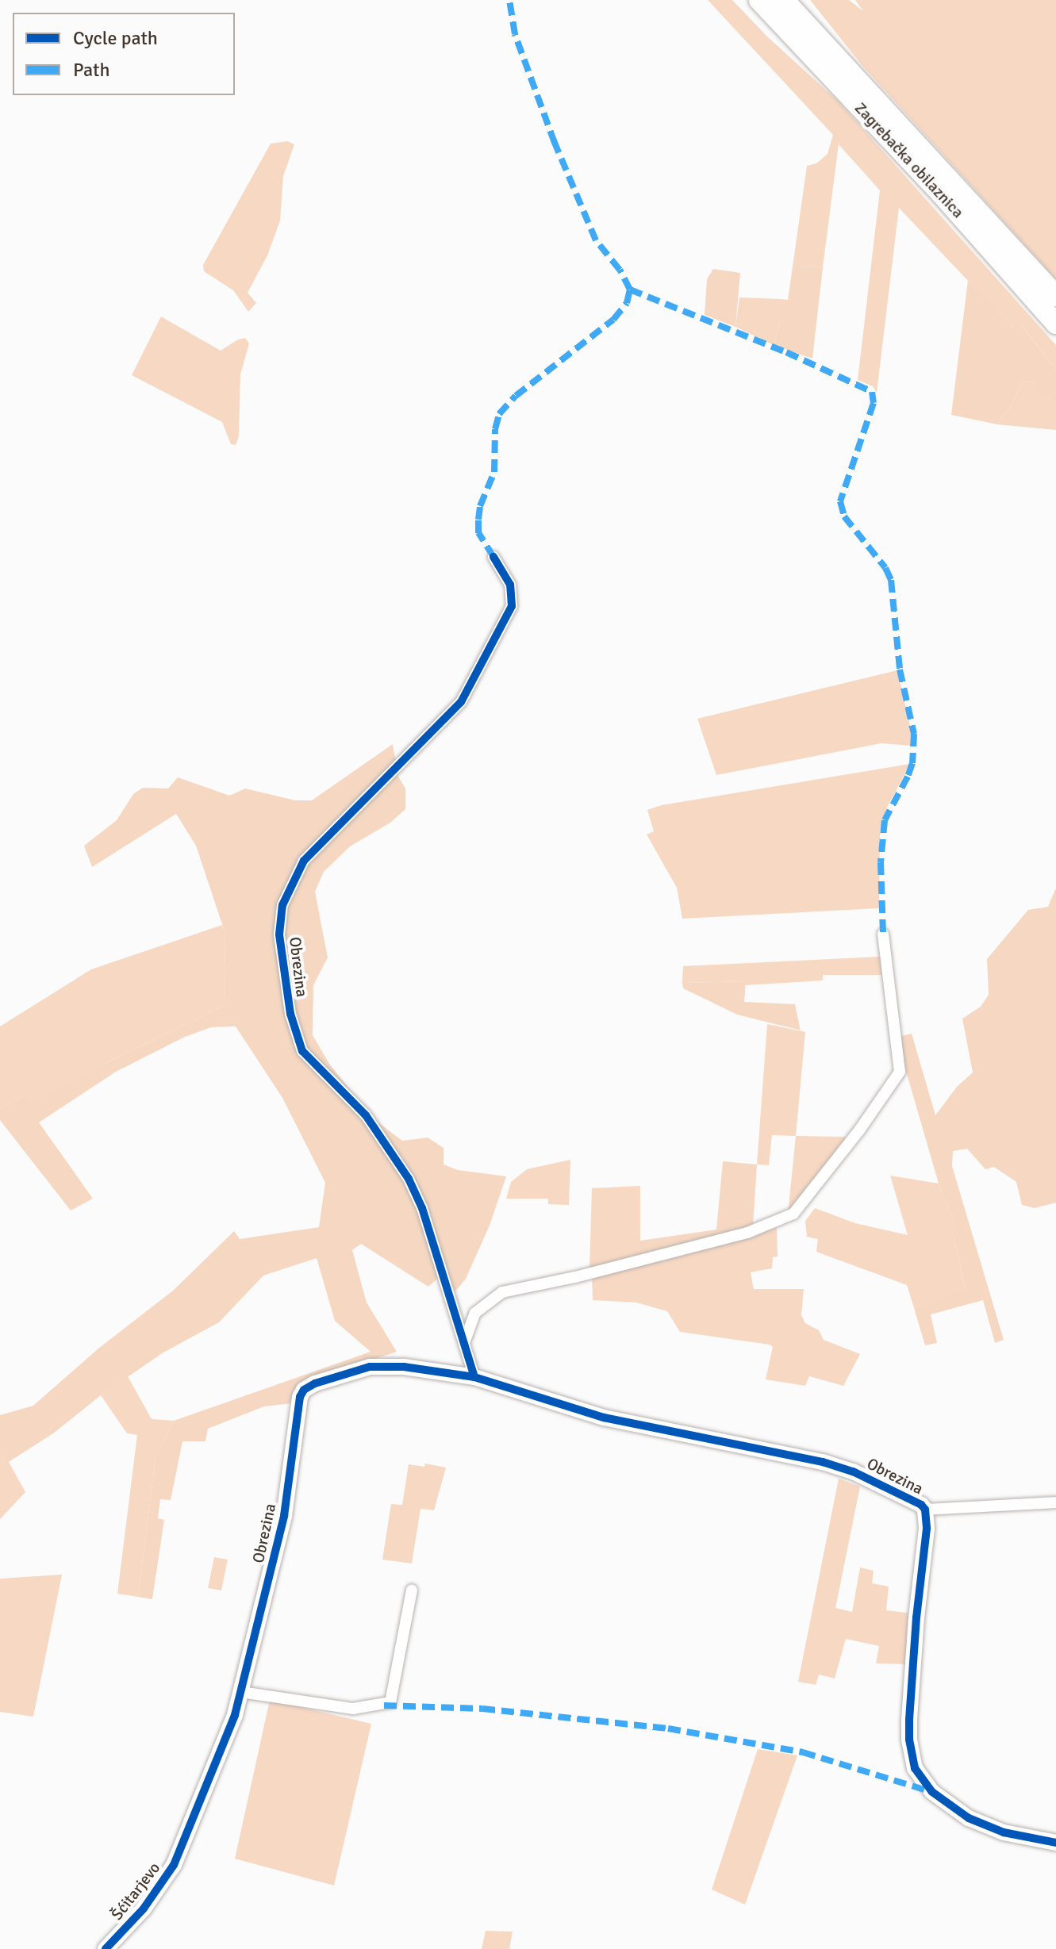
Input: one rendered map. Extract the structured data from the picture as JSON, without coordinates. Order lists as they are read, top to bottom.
{
  "streets": {
    "highway": ["Zagrebačka obilaznica"],
    "street": ["Obrezina", "Šćitarjevo"]
  },
  "crossings": [
    ["Obrezina", "Šćitarjevo"]
  ],
  "legend": ["Cycle path", "Path"]
}
